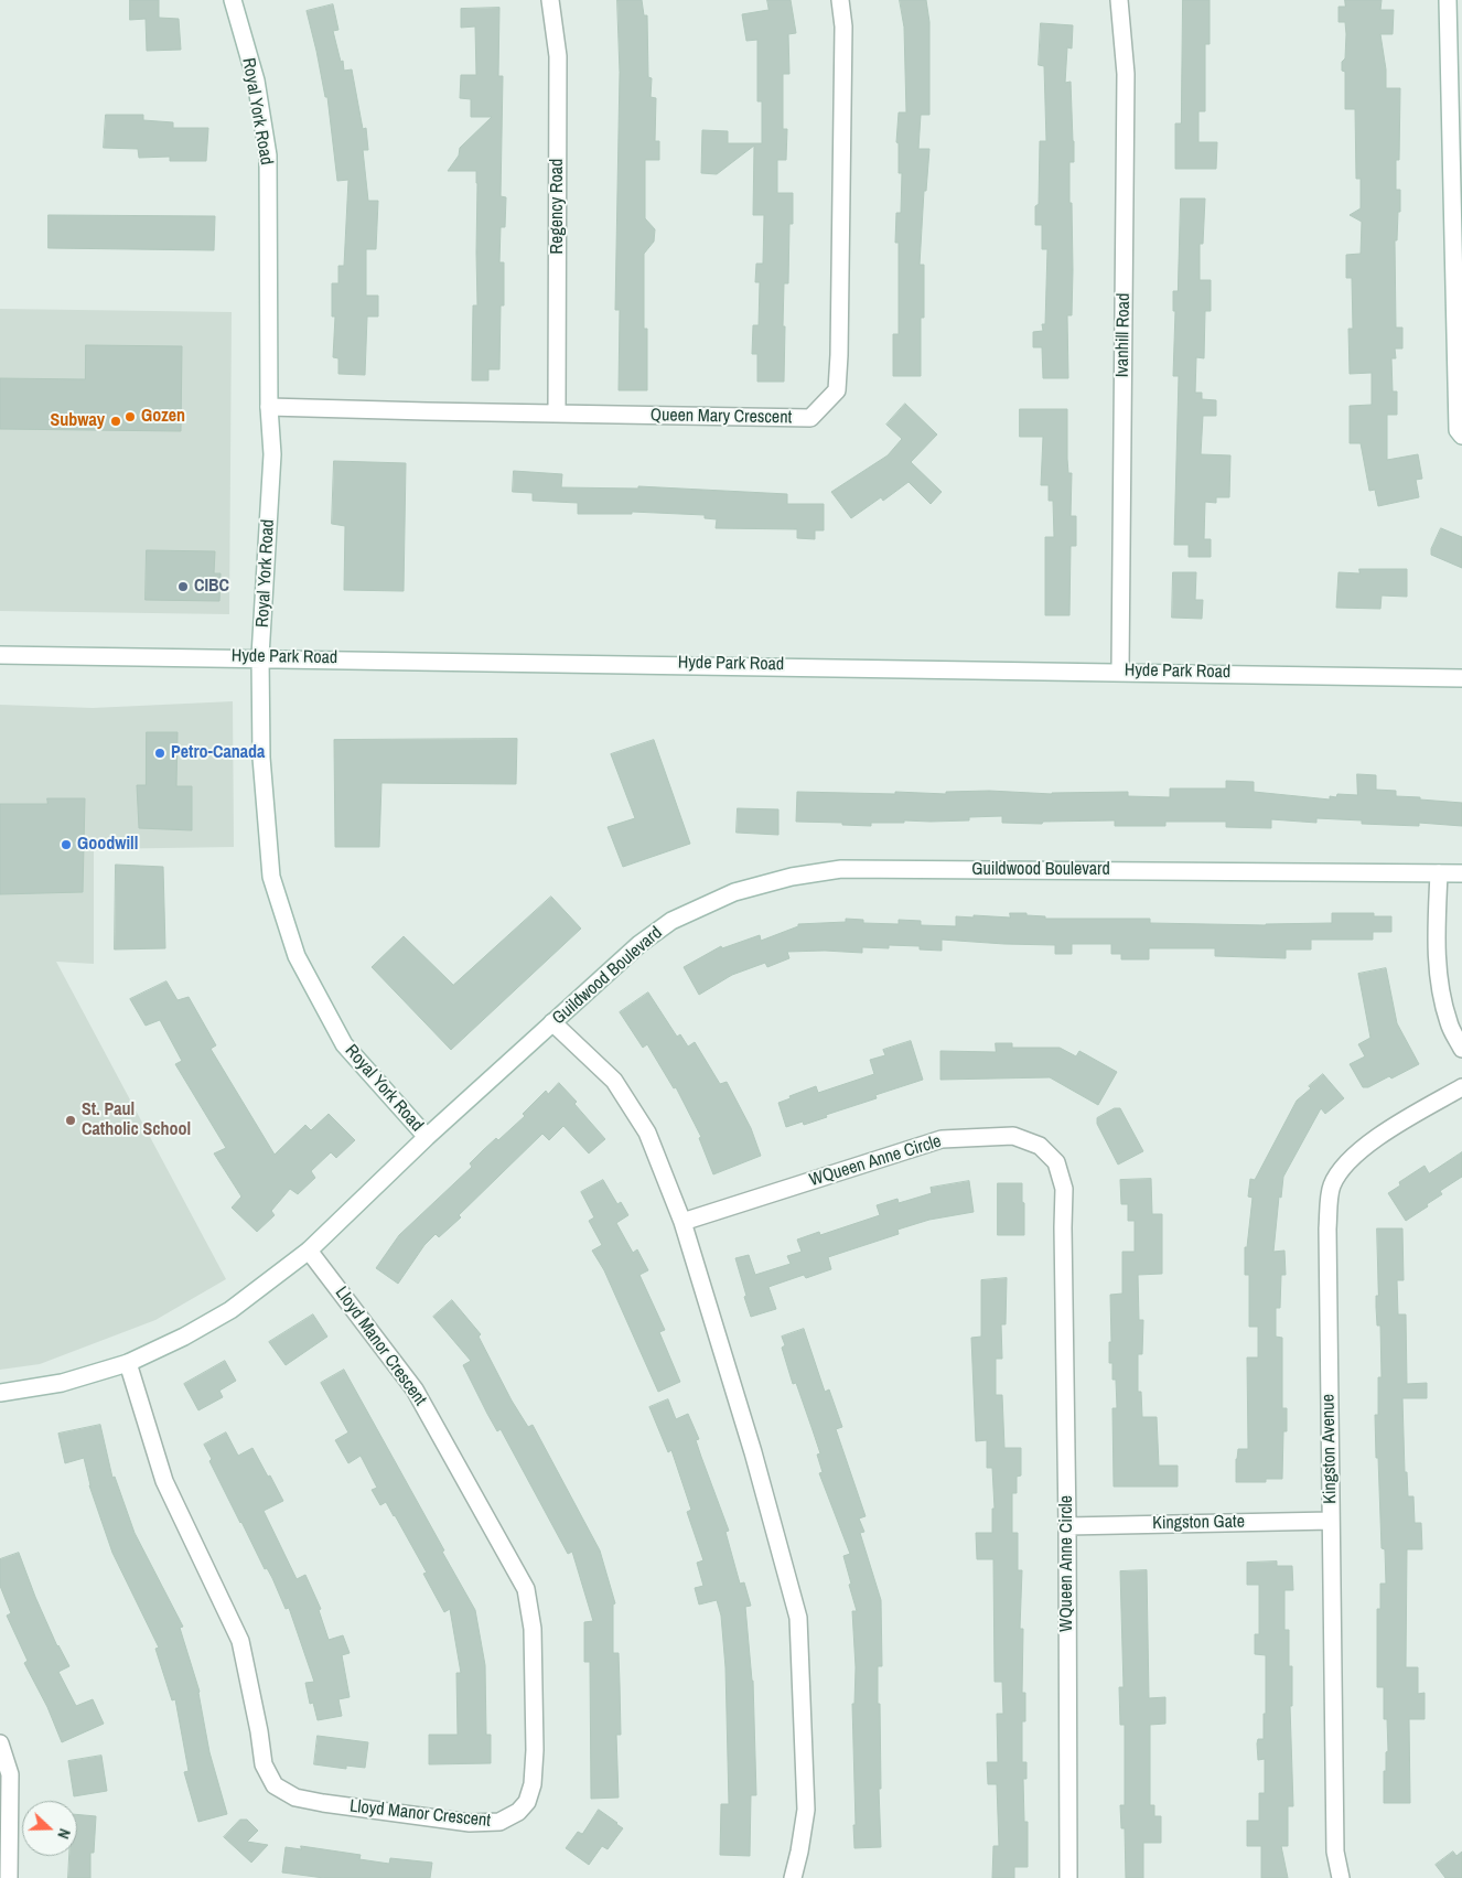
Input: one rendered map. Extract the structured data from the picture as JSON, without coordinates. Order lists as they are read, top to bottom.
{
  "streets": {
    "street": [
      "Royal York Road",
      "Regency Road",
      "Ivanhill Road",
      "Queen Mary Crescent",
      "Hyde Park Road",
      "Guildwood Boulevard",
      "WQueen Anne Circle",
      "Lloyd Manor Crescent",
      "Kingston Avenue",
      "Kingston Gate"
    ]
  },
  "crossings": [
    ["Royal York Road", "Queen Mary Crescent"],
    ["Royal York Road", "Hyde Park Road"],
    ["Royal York Road", "Guildwood Boulevard"],
    ["Regency Road", "Queen Mary Crescent"],
    ["Ivanhill Road", "Hyde Park Road"],
    ["Guildwood Boulevard", "Lloyd Manor Crescent"],
    ["WQueen Anne Circle", "Kingston Gate"],
    ["Kingston Avenue", "Kingston Gate"]
  ],
  "places": [
    "Gozen",
    "Subway",
    "CIBC",
    "Petro-Canada",
    "Goodwill",
    "St. Paul Catholic School"
  ],
  "north": "right"
}
